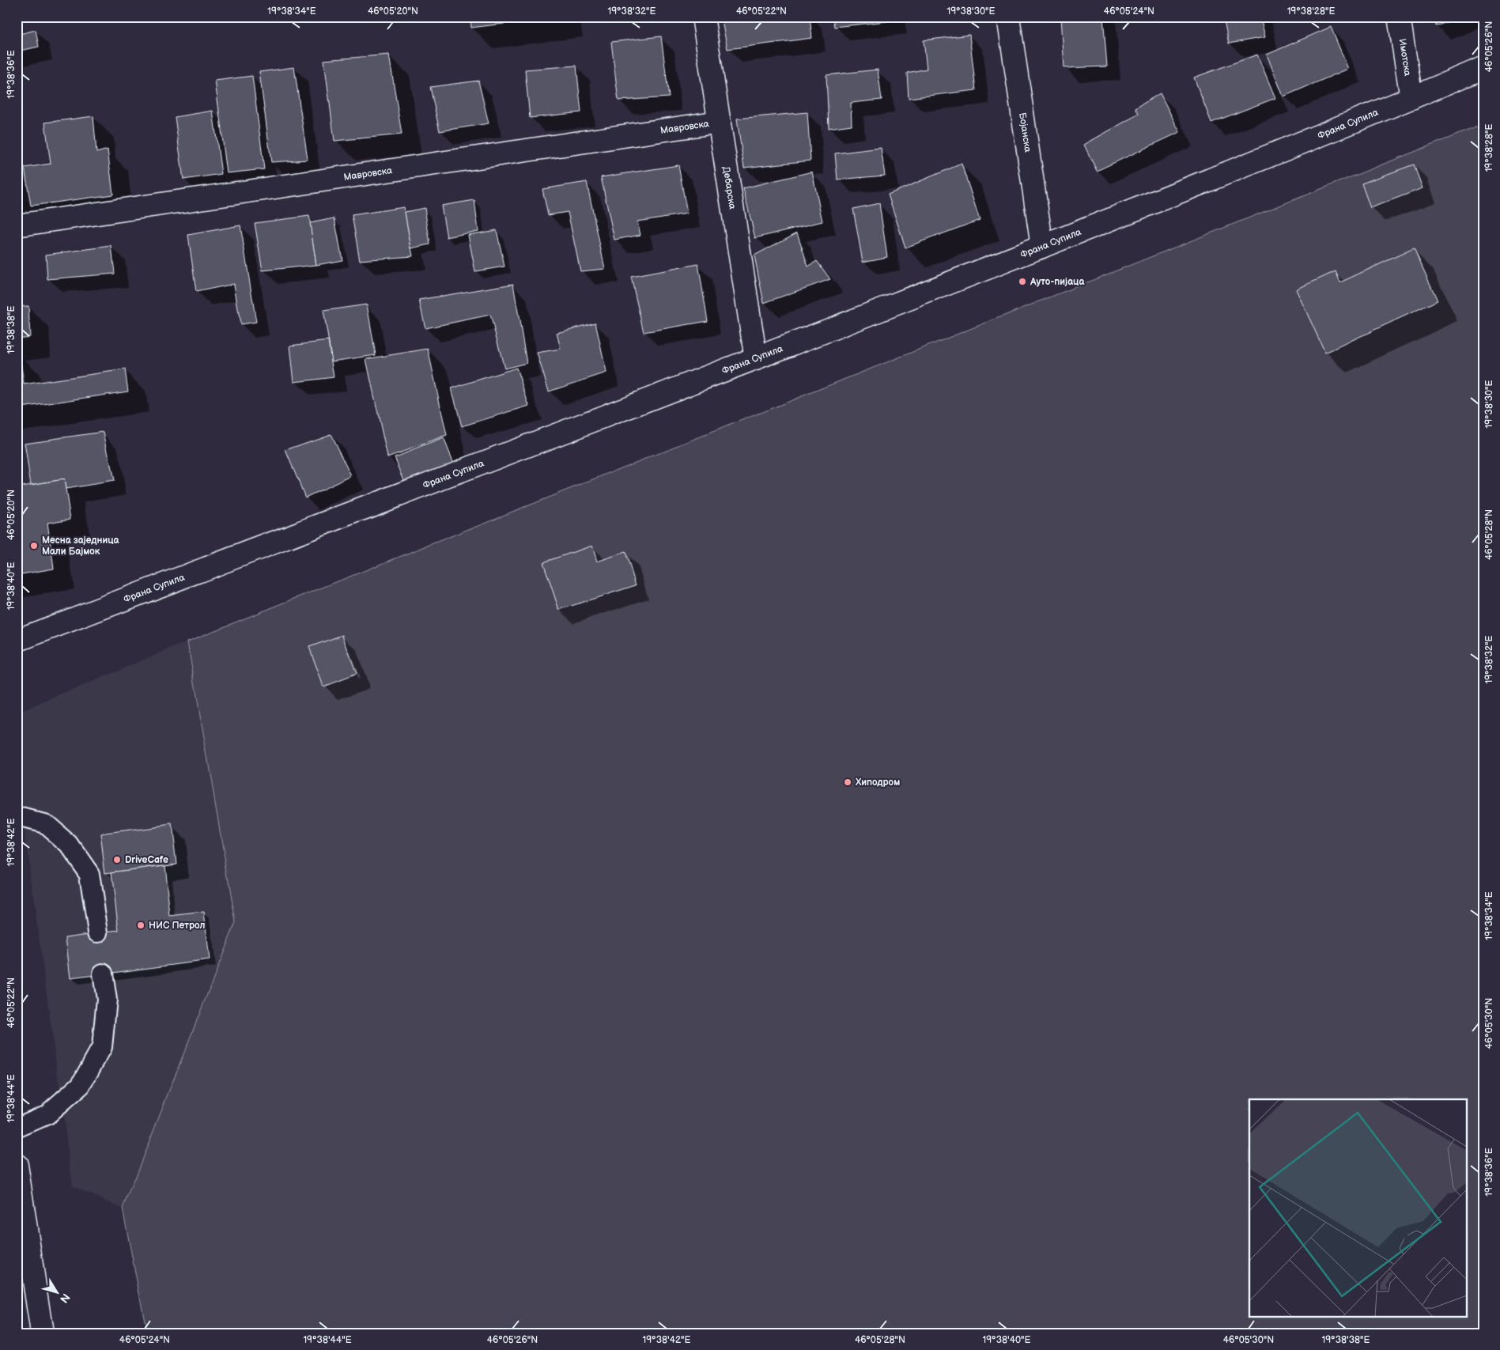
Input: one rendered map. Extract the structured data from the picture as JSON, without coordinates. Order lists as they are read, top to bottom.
{
  "streets": {
    "street": [
      "Имотска",
      "Франа Супила",
      "Мавровска",
      "Бојанска",
      "Дебарска"
    ]
  },
  "crossings": [
    ["Имотска", "Франа Супила"],
    ["Франа Супила", "Бојанска"],
    ["Франа Супила", "Дебарска"],
    ["Мавровска", "Дебарска"]
  ],
  "places": [
    "Ауто-пијаца",
    "Месна заједница Мали Бајмок",
    "Хиподром",
    "DriveCafe",
    "НИС Петрол"
  ],
  "north": "bottom right",
  "coordinates": [
    "19°38'34\"E",
    "46°05'20\"N",
    "19°38'32\"E",
    "46°05'22\"N",
    "19°38'30\"E",
    "46°05'24\"N",
    "19°38'28\"E",
    "46°05'26\"N",
    "19°38'36\"E",
    "19°38'38\"E",
    "46°05'28\"N",
    "19°38'40\"E",
    "19°38'42\"E",
    "46°05'30\"N",
    "19°38'44\"E"
  ]
}
